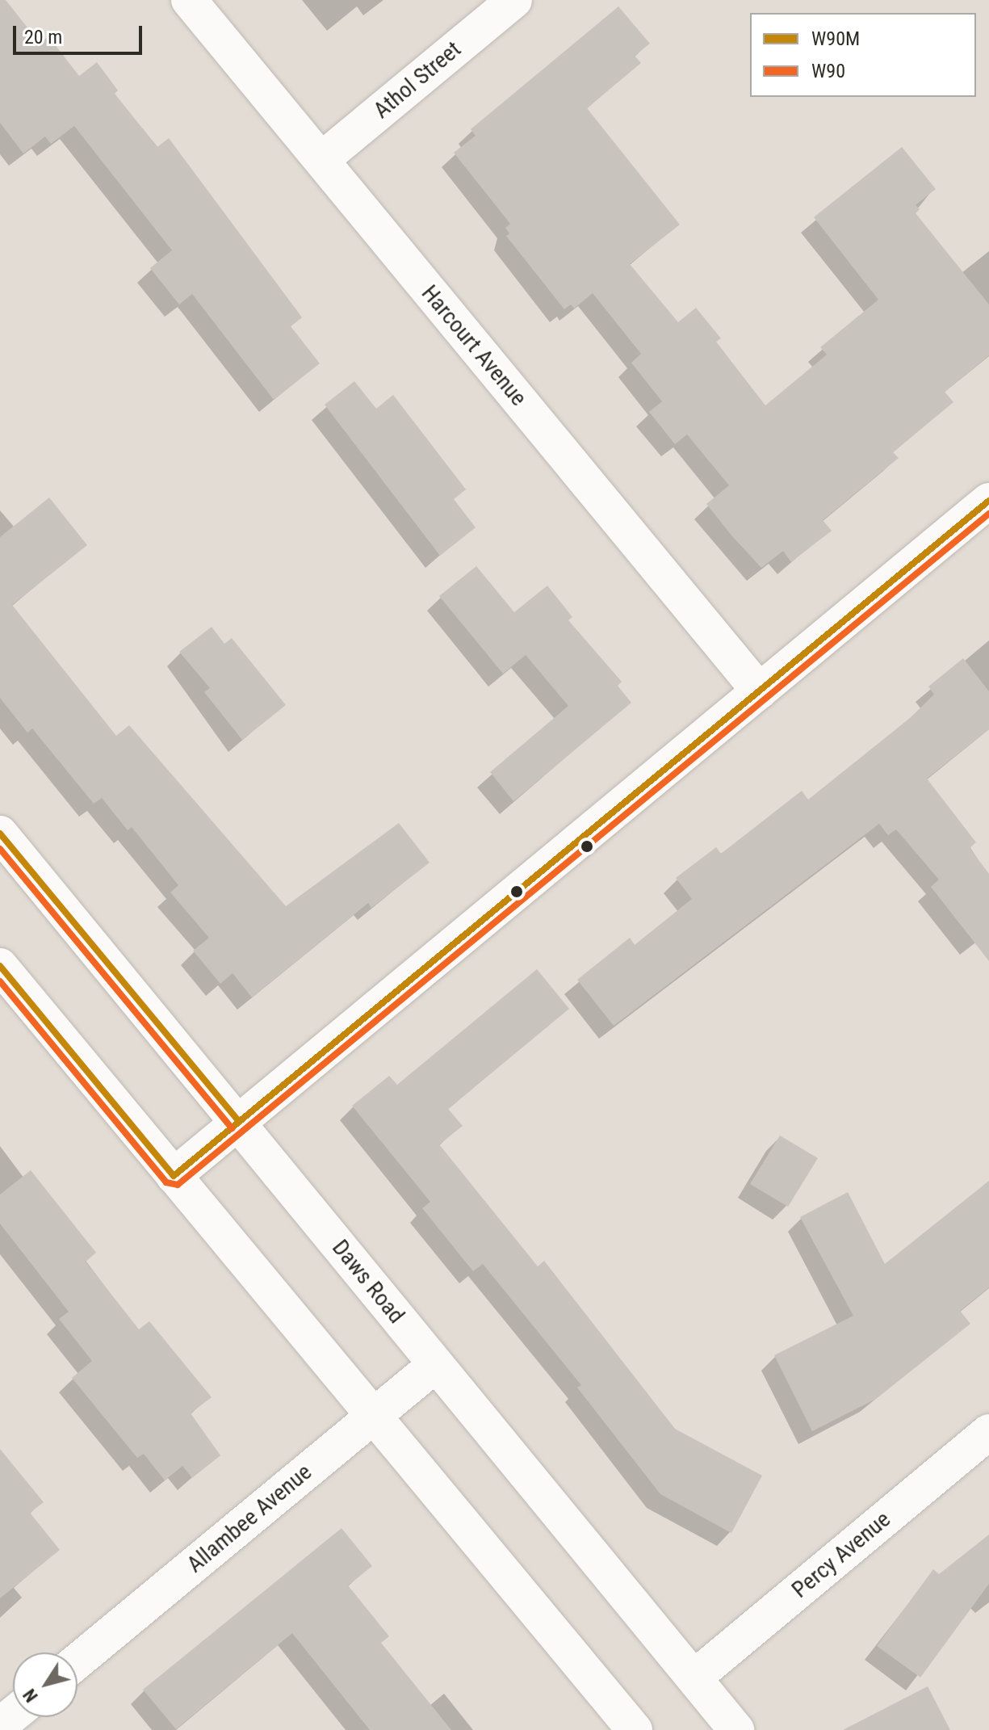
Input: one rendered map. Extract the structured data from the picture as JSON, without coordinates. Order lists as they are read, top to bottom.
{
  "streets": {
    "street": [
      "Athol Street",
      "Harcourt Avenue",
      "Daws Road",
      "Allambee Avenue",
      "Percy Avenue"
    ]
  },
  "crossings": [
    ["Athol Street", "Harcourt Avenue"],
    ["Daws Road", "Allambee Avenue"],
    ["Daws Road", "Percy Avenue"]
  ],
  "lines": ["transit line W90M", "transit line W90"],
  "legend": ["W90M", "W90"],
  "scale_bar": "20 m",
  "north": "bottom left"
}
